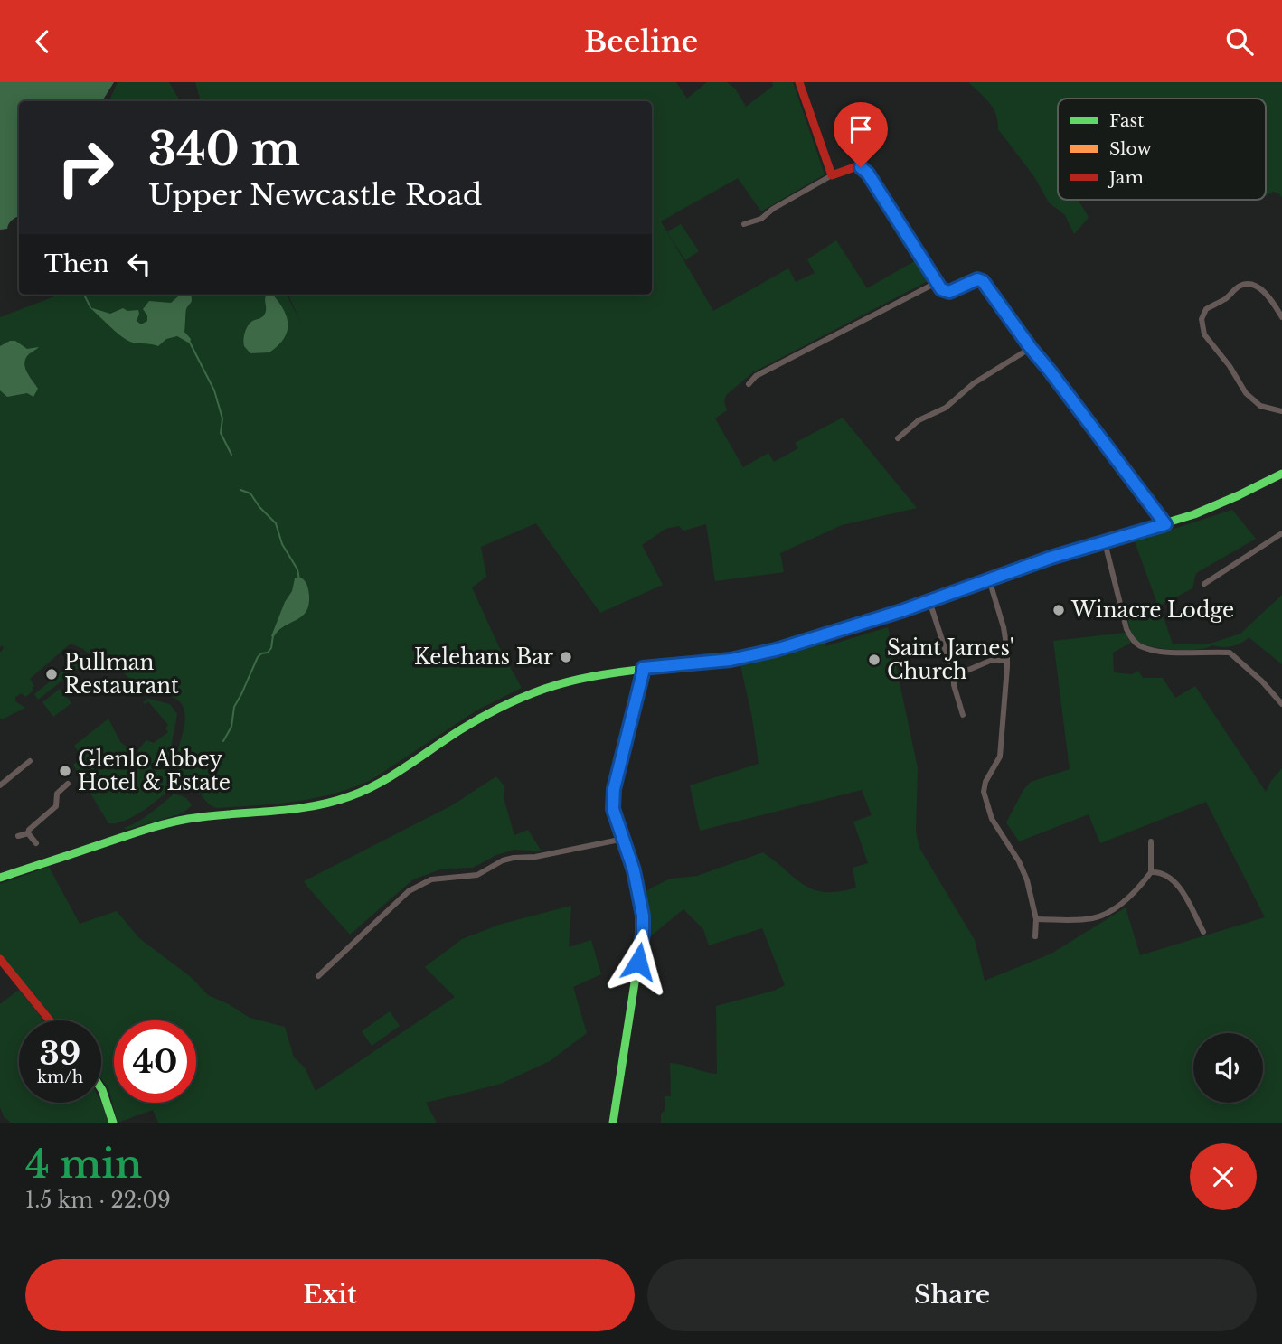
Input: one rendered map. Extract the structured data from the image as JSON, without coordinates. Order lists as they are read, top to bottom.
{
  "places": [
    "Winacre Lodge",
    "Kelehans Bar",
    "Saint James' Church",
    "Pullman Restaurant",
    "Glenlo Abbey Hotel & Estate"
  ],
  "legend": ["Fast", "Slow", "Jam"],
  "page": {
    "header": "Beeline",
    "turn": ["340 m", "Upper Newcastle Road"],
    "then": "Then",
    "speed": "39 km/h",
    "limit": "40",
    "heading": ["4 min", "1.5 km · 22:09"],
    "buttons": ["Exit", "Share"]
  }
}
